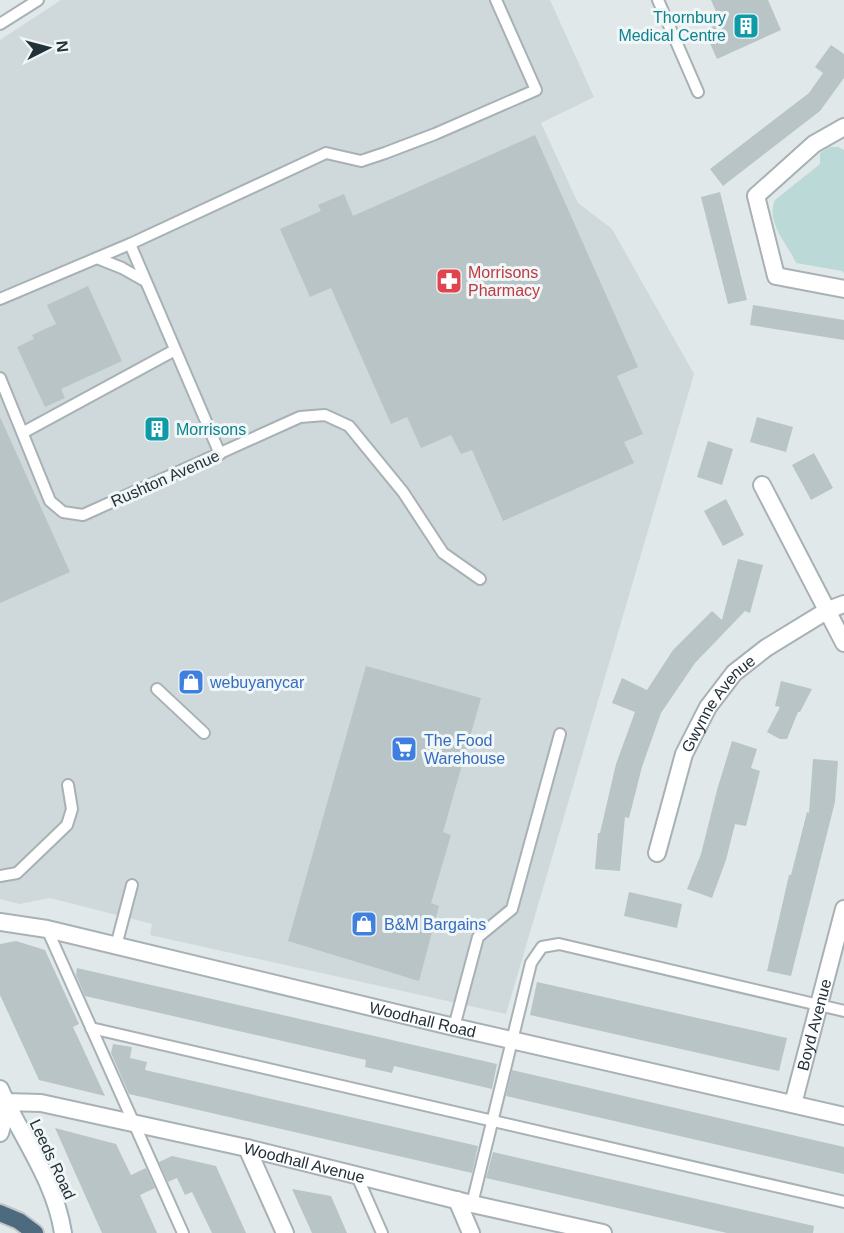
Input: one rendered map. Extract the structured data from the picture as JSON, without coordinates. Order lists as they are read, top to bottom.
{
  "streets": {
    "street": [
      "Gwynne Avenue",
      "Woodhall Road",
      "Boyd Avenue",
      "Leeds Road",
      "Woodhall Avenue"
    ],
    "lane": ["Rushton Avenue"]
  },
  "crossings": [
    ["Woodhall Road", "Boyd Avenue"],
    ["Leeds Road", "Woodhall Avenue"]
  ],
  "places": {
    "building": ["Thornbury Medical Centre", "Morrisons"],
    "pharmacy": ["Morrisons Pharmacy"],
    "shop": ["webuyanycar", "B&M Bargains"],
    "supermarket": ["The Food Warehouse"]
  },
  "north": "right"
}
